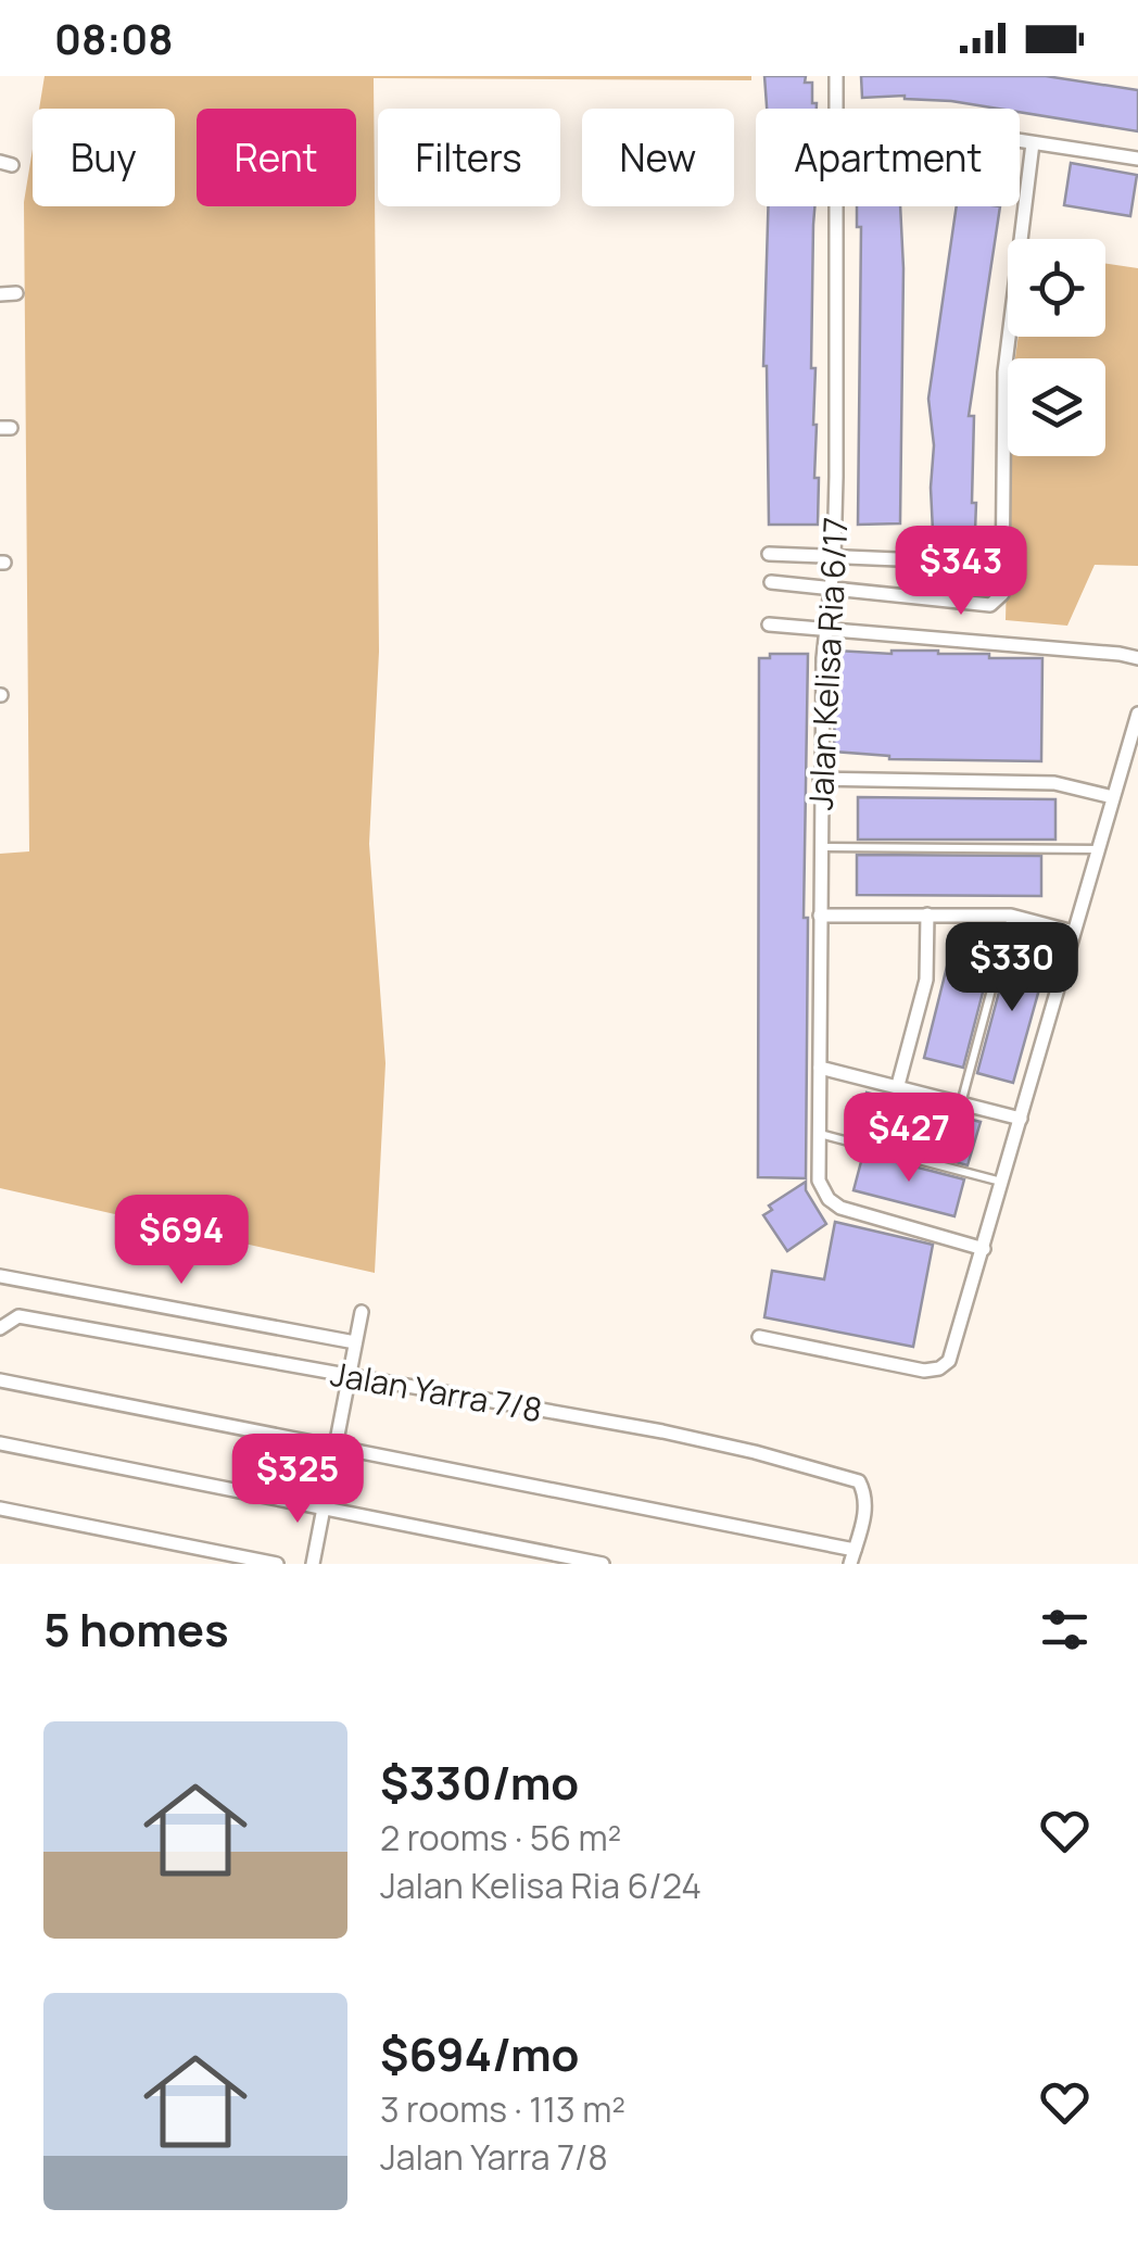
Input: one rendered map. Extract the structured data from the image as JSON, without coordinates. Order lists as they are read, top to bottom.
{
  "streets": {
    "street": ["Jalan Kelisa Ria 6/17", "Jalan Yarra 7/8"]
  },
  "page": {
    "status": "08:08",
    "chip": [
      "Buy",
      "Rent",
      "Filters",
      "New",
      "Apartment"
    ],
    "price": [
      "$343",
      "$330",
      "$427",
      "$694",
      "$325"
    ],
    "heading": "5 homes",
    "list": [
      {
        "name": "$330/mo",
        "note": "2 rooms · 56 m² · Jalan Kelisa Ria 6/24"
      },
      {
        "name": "$694/mo",
        "note": "3 rooms · 113 m² · Jalan Yarra 7/8"
      }
    ]
  }
}
